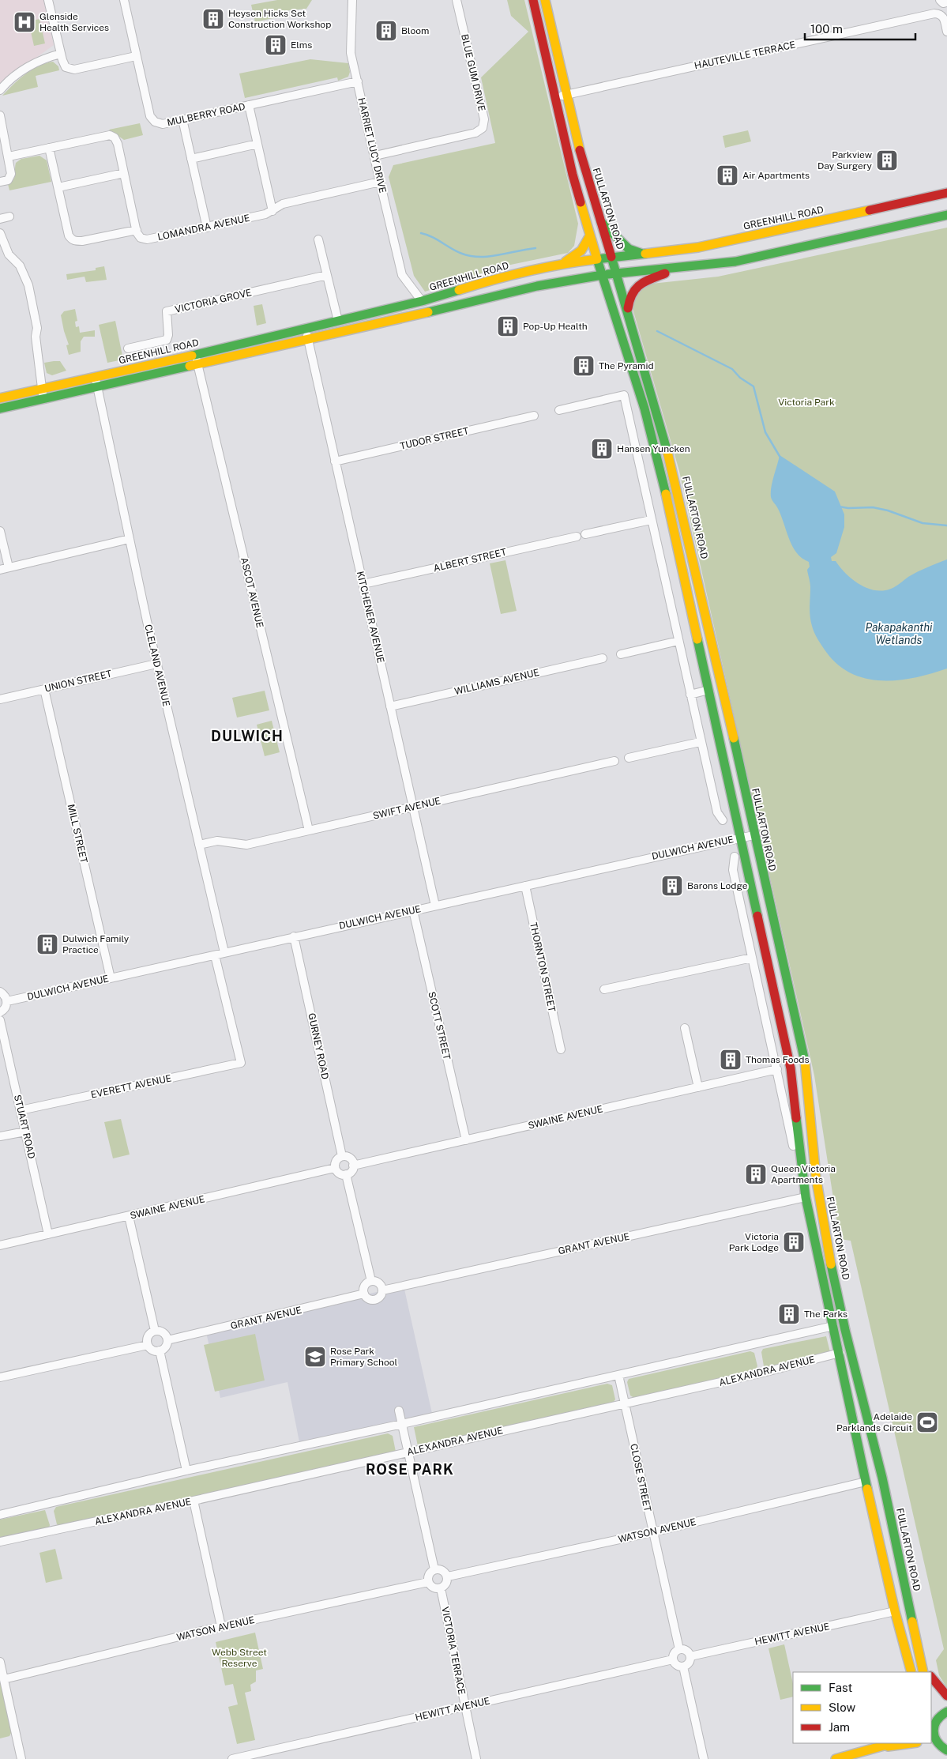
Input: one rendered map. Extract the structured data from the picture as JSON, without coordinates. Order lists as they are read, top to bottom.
{
  "streets": {
    "main road": ["FULLARTON ROAD", "GREENHILL ROAD"],
    "street": [
      "HAUTEVILLE TERRACE",
      "BLUE GUM DRIVE",
      "MULBERRY ROAD",
      "HARRIET LUCY DRIVE",
      "LOMANDRA AVENUE",
      "VICTORIA GROVE",
      "TUDOR STREET",
      "ALBERT STREET",
      "ASCOT AVENUE",
      "KITCHENER AVENUE",
      "CLELAND AVENUE",
      "UNION STREET",
      "WILLIAMS AVENUE",
      "SWIFT AVENUE",
      "MILL STREET",
      "DULWICH AVENUE",
      "THORNTON STREET",
      "SCOTT STREET",
      "GURNEY ROAD",
      "EVERETT AVENUE",
      "SWAINE AVENUE",
      "STUART ROAD",
      "GRANT AVENUE",
      "ALEXANDRA AVENUE",
      "CLOSE STREET",
      "WATSON AVENUE",
      "HEWITT AVENUE",
      "VICTORIA TERRACE"
    ]
  },
  "crossings": [
    ["HAUTEVILLE TERRACE", "FULLARTON ROAD"],
    ["BLUE GUM DRIVE", "HARRIET LUCY DRIVE"],
    ["MULBERRY ROAD", "HARRIET LUCY DRIVE"],
    ["HARRIET LUCY DRIVE", "GREENHILL ROAD"],
    ["HARRIET LUCY DRIVE", "LOMANDRA AVENUE"],
    ["FULLARTON ROAD", "GREENHILL ROAD"],
    ["FULLARTON ROAD", "DULWICH AVENUE"],
    ["GREENHILL ROAD", "ASCOT AVENUE"],
    ["GREENHILL ROAD", "KITCHENER AVENUE"],
    ["GREENHILL ROAD", "CLELAND AVENUE"],
    ["TUDOR STREET", "KITCHENER AVENUE"],
    ["ALBERT STREET", "KITCHENER AVENUE"],
    ["ASCOT AVENUE", "SWIFT AVENUE"],
    ["KITCHENER AVENUE", "WILLIAMS AVENUE"],
    ["KITCHENER AVENUE", "SWIFT AVENUE"],
    ["KITCHENER AVENUE", "DULWICH AVENUE"],
    ["CLELAND AVENUE", "UNION STREET"],
    ["CLELAND AVENUE", "SWIFT AVENUE"],
    ["CLELAND AVENUE", "DULWICH AVENUE"],
    ["UNION STREET", "MILL STREET"],
    ["MILL STREET", "DULWICH AVENUE"],
    ["DULWICH AVENUE", "THORNTON STREET"],
    ["DULWICH AVENUE", "SCOTT STREET"],
    ["DULWICH AVENUE", "GURNEY ROAD"],
    ["DULWICH AVENUE", "EVERETT AVENUE"],
    ["SCOTT STREET", "SWAINE AVENUE"],
    ["GURNEY ROAD", "SWAINE AVENUE"],
    ["EVERETT AVENUE", "STUART ROAD"],
    ["SWAINE AVENUE", "STUART ROAD"],
    ["ALEXANDRA AVENUE", "CLOSE STREET"],
    ["CLOSE STREET", "WATSON AVENUE"],
    ["CLOSE STREET", "HEWITT AVENUE"],
    ["WATSON AVENUE", "VICTORIA TERRACE"],
    ["HEWITT AVENUE", "VICTORIA TERRACE"]
  ],
  "districts": ["DULWICH", "ROSE PARK"],
  "water": ["Pakapakanthi Wetlands"],
  "parks": ["Victoria Park", "Webb Street Reserve"],
  "places": {
    "building": [
      "Heysen Hicks Set Construction Workshop",
      "Bloom",
      "Elms",
      "Parkview Day Surgery",
      "Air Apartments",
      "Pop-Up Health",
      "The Pyramid",
      "Hansen Yuncken",
      "Barons Lodge",
      "Dulwich Family Practice",
      "Thomas Foods",
      "Queen Victoria Apartments",
      "Victoria Park Lodge",
      "The Parks"
    ],
    "hospital": ["Glenside Health Services"],
    "school or university": ["Rose Park Primary School"],
    "sports": ["Adelaide Parklands Circuit"]
  },
  "legend": ["Fast", "Slow", "Jam"],
  "scale_bar": "100 m"
}
